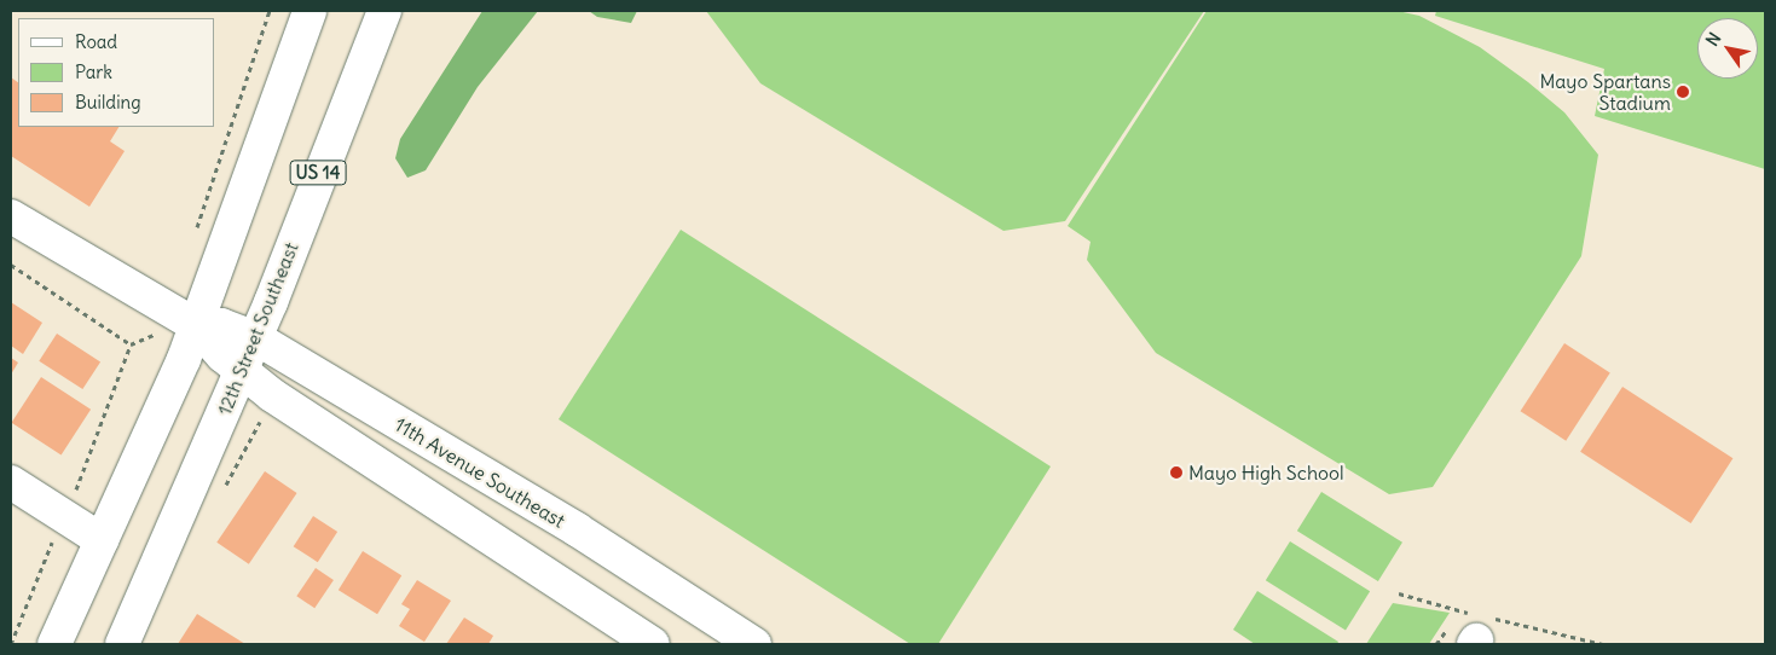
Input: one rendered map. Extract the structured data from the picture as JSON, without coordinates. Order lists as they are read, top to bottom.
{
  "streets": {
    "main road": ["US 14", "12th Street Southeast", "11th Avenue Southeast"]
  },
  "crossings": [
    ["12th Street Southeast", "11th Avenue Southeast"]
  ],
  "places": ["Mayo Spartans Stadium", "Mayo High School"],
  "legend": ["Road", "Park", "Building"],
  "north": "top left"
}
